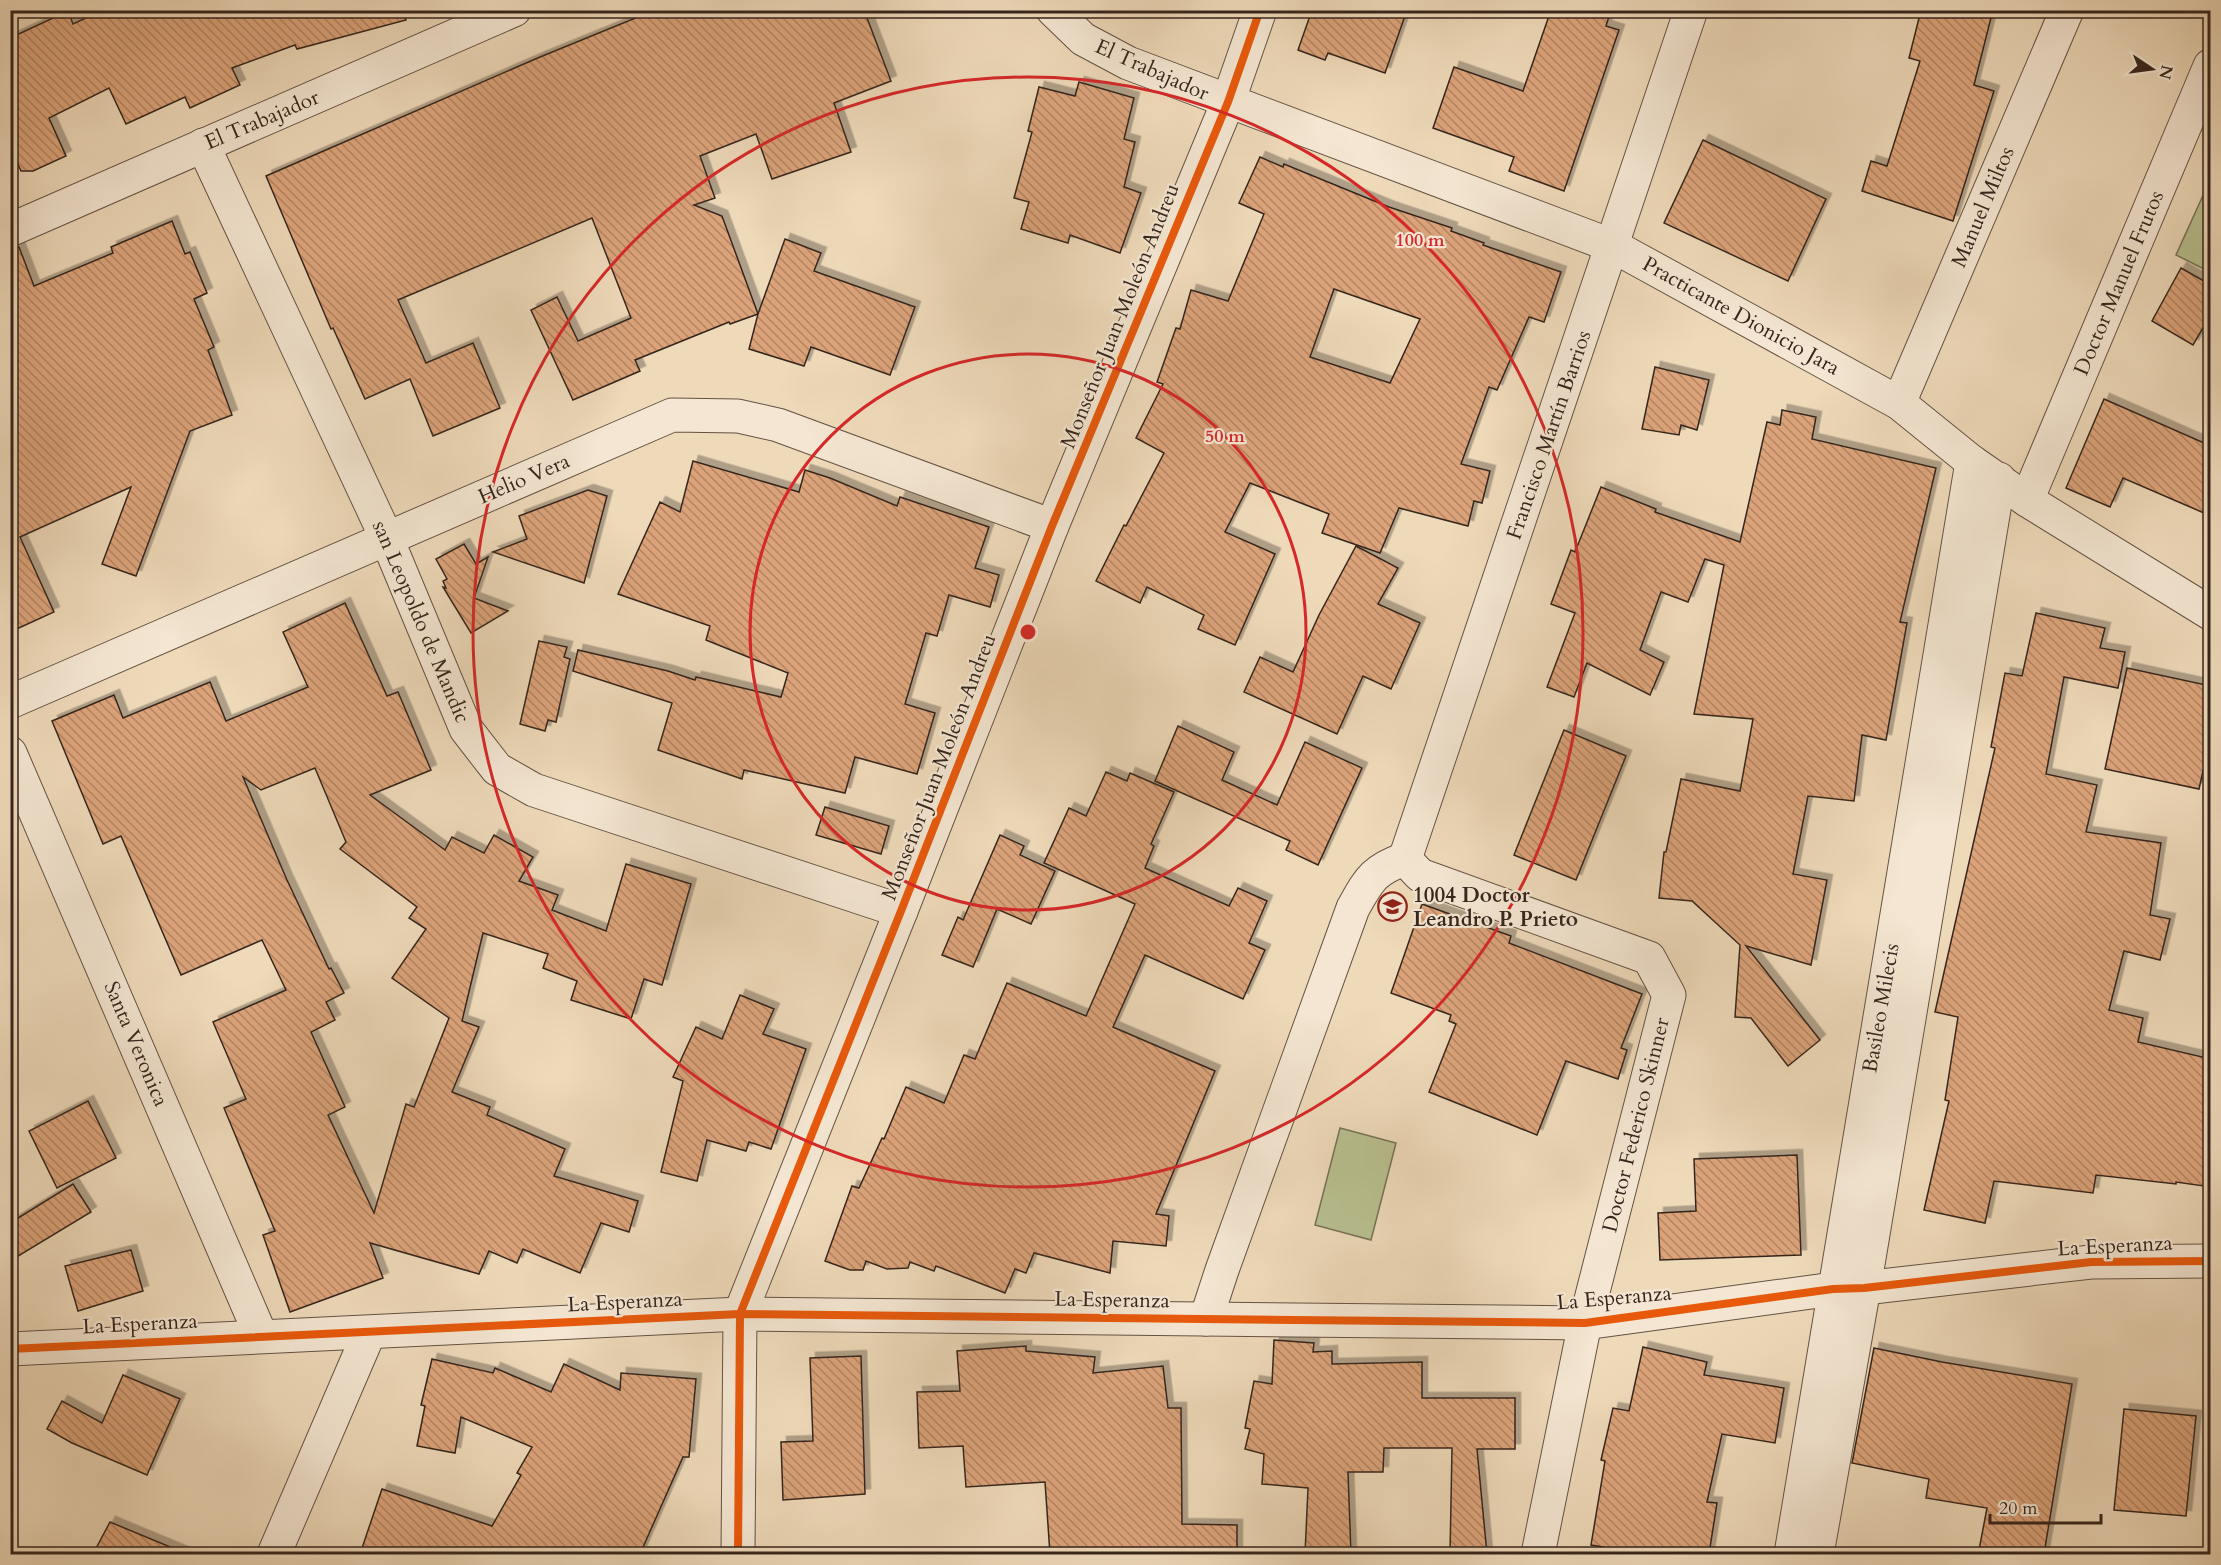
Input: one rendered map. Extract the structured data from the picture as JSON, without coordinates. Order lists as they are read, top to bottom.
{
  "streets": {
    "street": [
      "El Trabajador",
      "Manuel Miltos",
      "Doctor Manuel Frutos",
      "Monseñor Juan Moleón Andreu",
      "Practicante Dionicio Jara",
      "Francisco Martín Barrios",
      "Helio Vera",
      "san Leopoldo de Mandic",
      "Basileo Milecis",
      "Santa Veronica",
      "Doctor Federico Skinner",
      "La Esperanza"
    ]
  },
  "crossings": [
    ["El Trabajador", "Monseñor Juan Moleón Andreu"],
    ["El Trabajador", "Practicante Dionicio Jara"],
    ["El Trabajador", "san Leopoldo de Mandic"],
    ["Manuel Miltos", "Practicante Dionicio Jara"],
    ["Doctor Manuel Frutos", "Practicante Dionicio Jara"],
    ["Monseñor Juan Moleón Andreu", "Practicante Dionicio Jara"],
    ["Monseñor Juan Moleón Andreu", "Helio Vera"],
    ["Monseñor Juan Moleón Andreu", "san Leopoldo de Mandic"],
    ["Monseñor Juan Moleón Andreu", "La Esperanza"],
    ["Practicante Dionicio Jara", "Francisco Martín Barrios"],
    ["Practicante Dionicio Jara", "Basileo Milecis"],
    ["Francisco Martín Barrios", "Doctor Federico Skinner"],
    ["Helio Vera", "san Leopoldo de Mandic"],
    ["Basileo Milecis", "La Esperanza"],
    ["Santa Veronica", "La Esperanza"],
    ["Doctor Federico Skinner", "La Esperanza"]
  ],
  "places": {
    "school or university": ["1004 Doctor Leandro P. Prieto"]
  },
  "scale_bar": "20 m",
  "north": "right",
  "rings": ["100 m", "50 m"]
}
